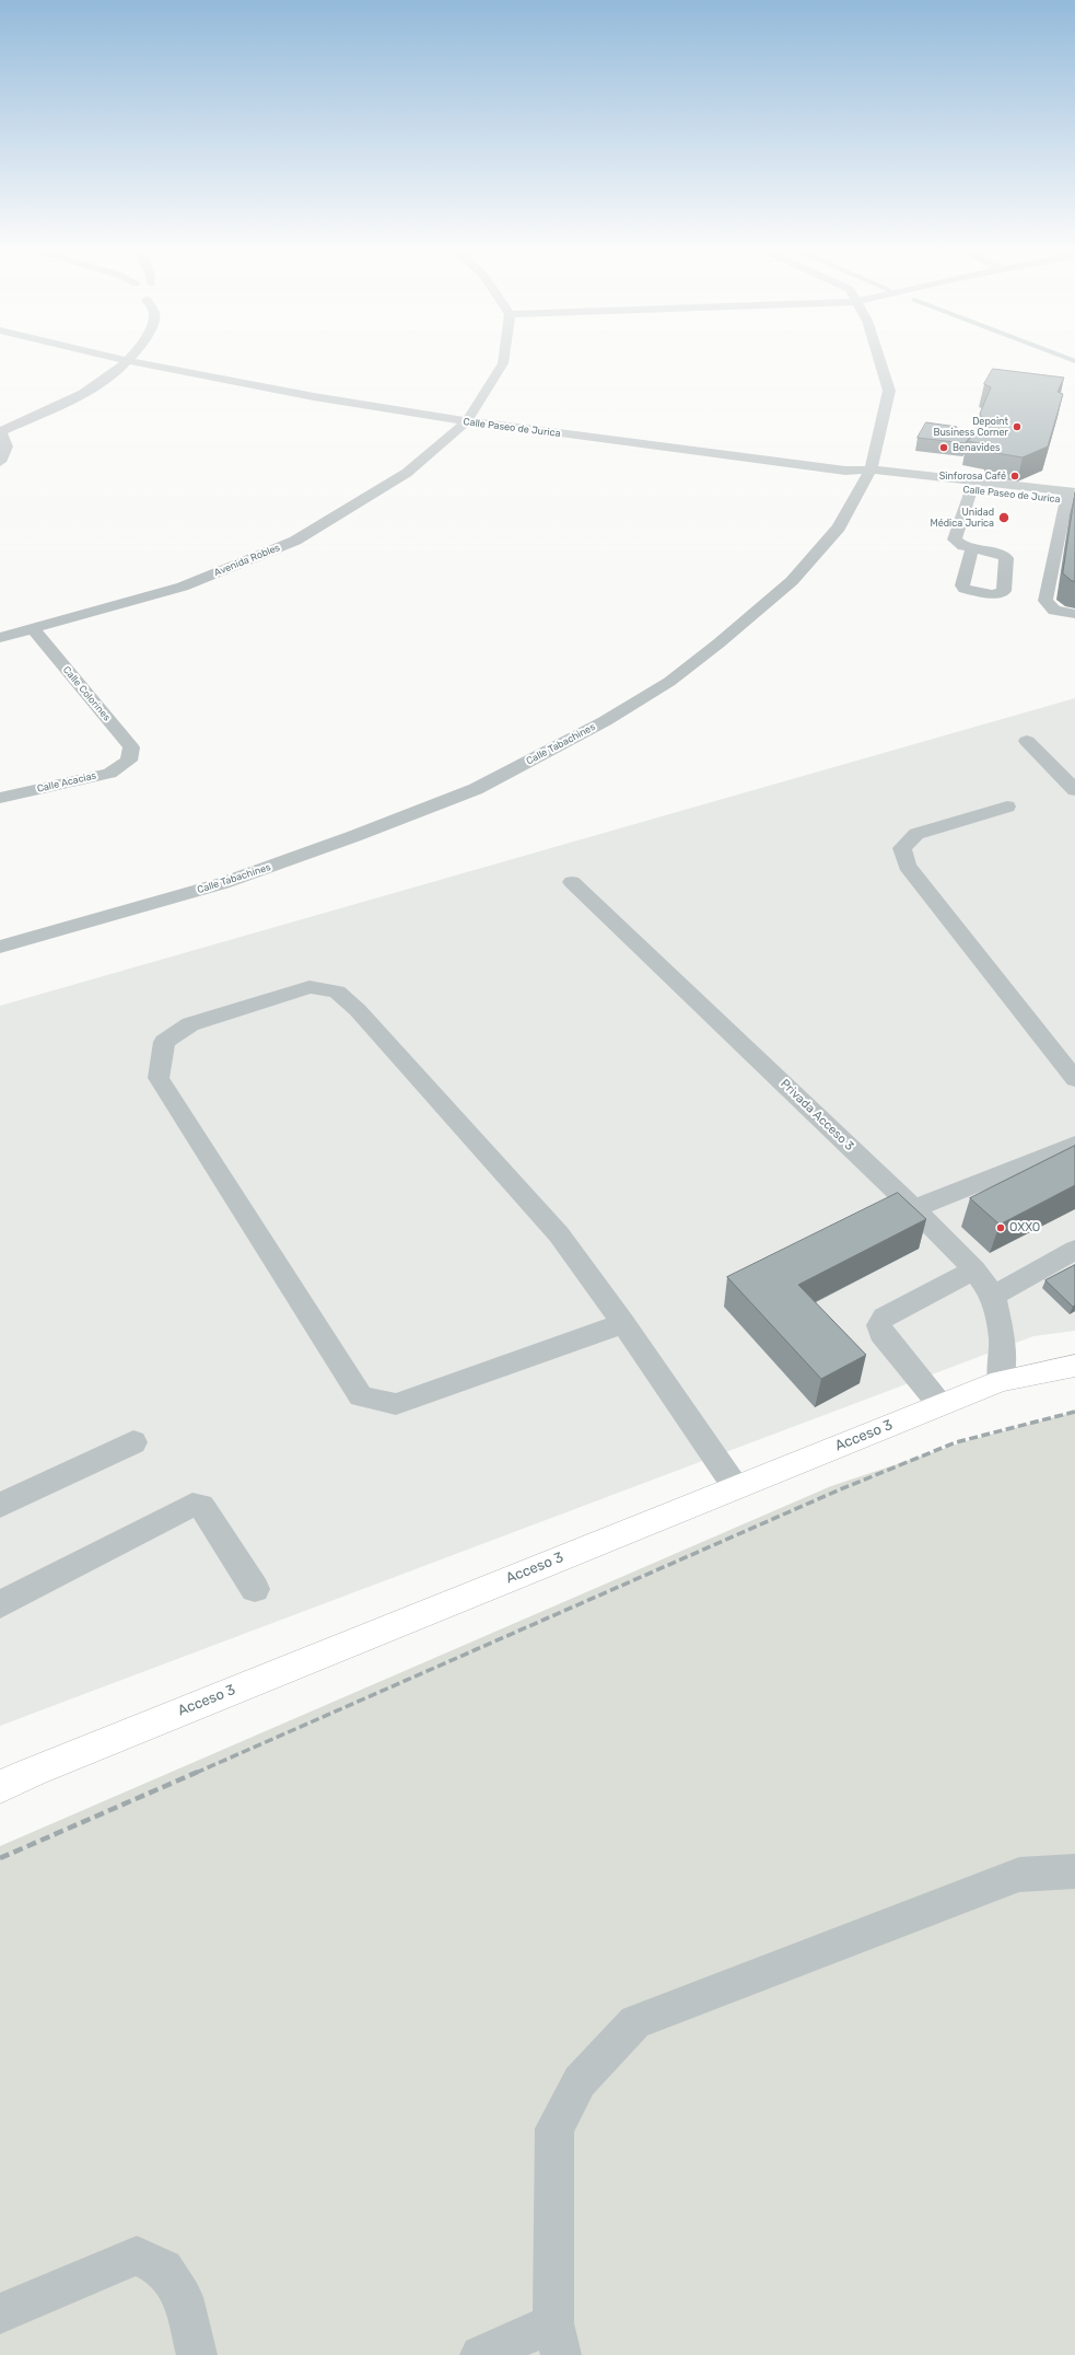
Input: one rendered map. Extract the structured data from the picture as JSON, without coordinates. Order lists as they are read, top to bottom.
{
  "streets": {
    "main road": ["Acceso 3"],
    "street": [
      "Calle Paseo de Jurica",
      "Avenida Robles",
      "Calle Colorines",
      "Calle Tabachines",
      "Calle Acacias",
      "Privada Acceso 3"
    ]
  },
  "crossings": [
    ["Calle Paseo de Jurica", "Avenida Robles"],
    ["Calle Paseo de Jurica", "Calle Tabachines"],
    ["Avenida Robles", "Calle Colorines"],
    ["Calle Colorines", "Calle Acacias"],
    ["Privada Acceso 3", "Acceso 3"]
  ],
  "places": [
    "Depoint Business Corner",
    "Benavides",
    "Sinforosa Café",
    "Unidad Médica Jurica",
    "OXXO"
  ]
}
